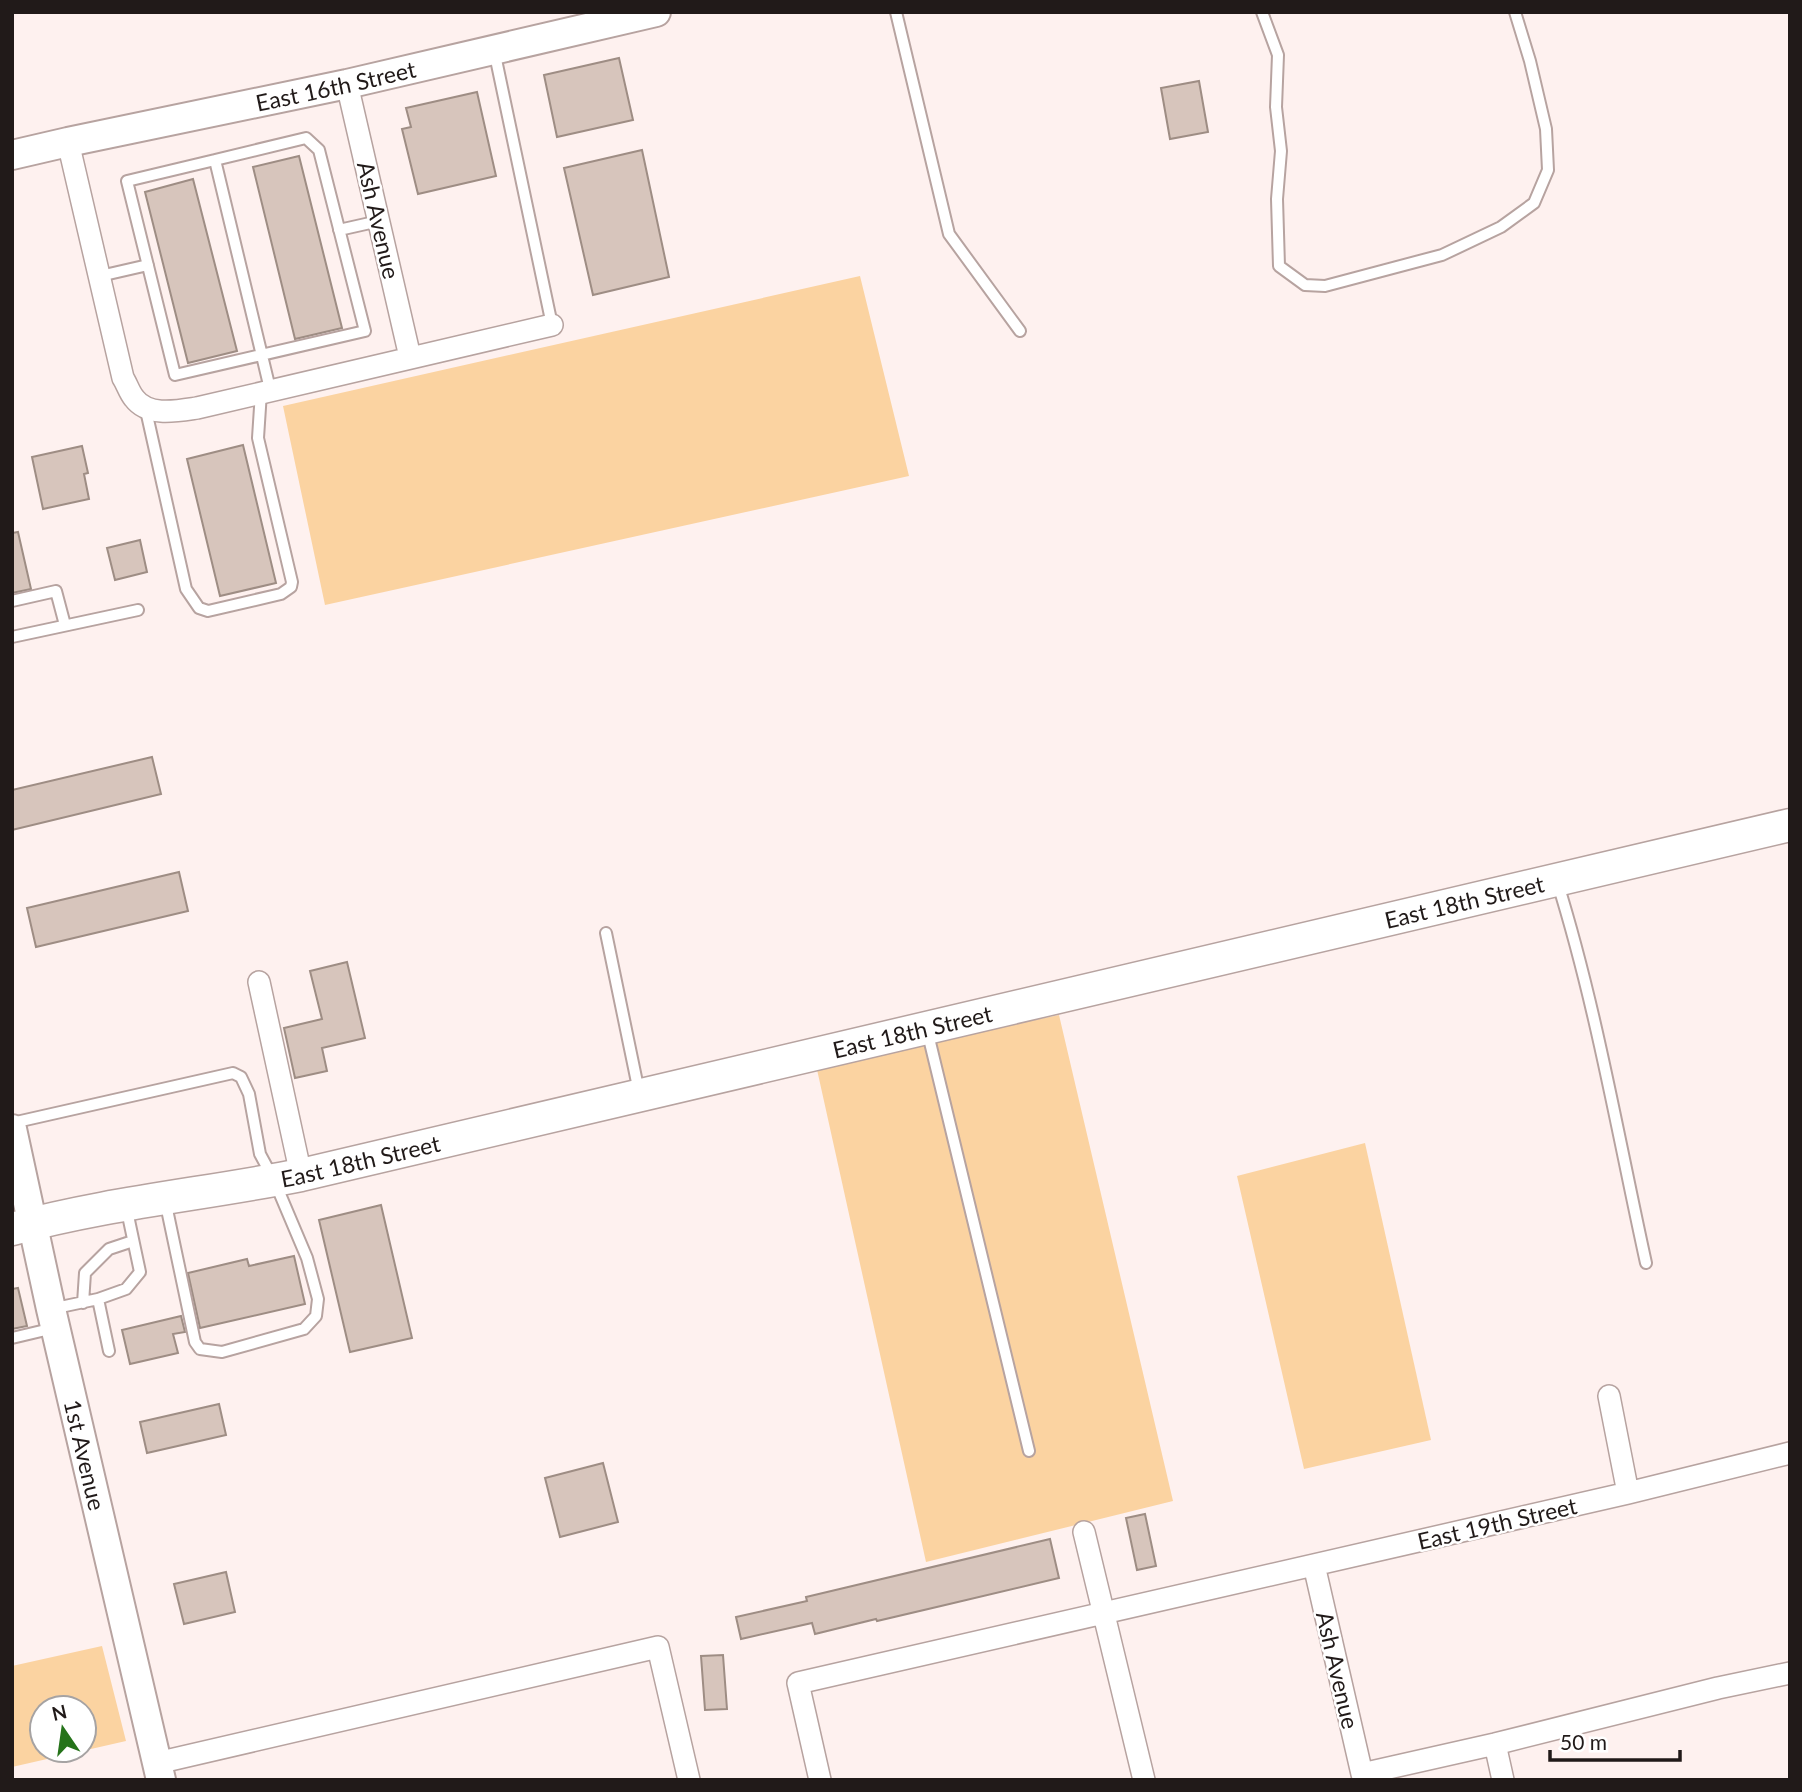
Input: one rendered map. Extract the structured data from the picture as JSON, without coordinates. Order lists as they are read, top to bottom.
{
  "streets": {
    "main road": ["East 18th Street"],
    "street": [
      "East 16th Street",
      "Ash Avenue",
      "1st Avenue",
      "East 19th Street"
    ]
  },
  "crossings": [
    ["East 16th Street", "Ash Avenue"],
    ["Ash Avenue", "East 19th Street"],
    ["East 18th Street", "1st Avenue"]
  ],
  "scale_bar": "50 m",
  "north": "top"
}
